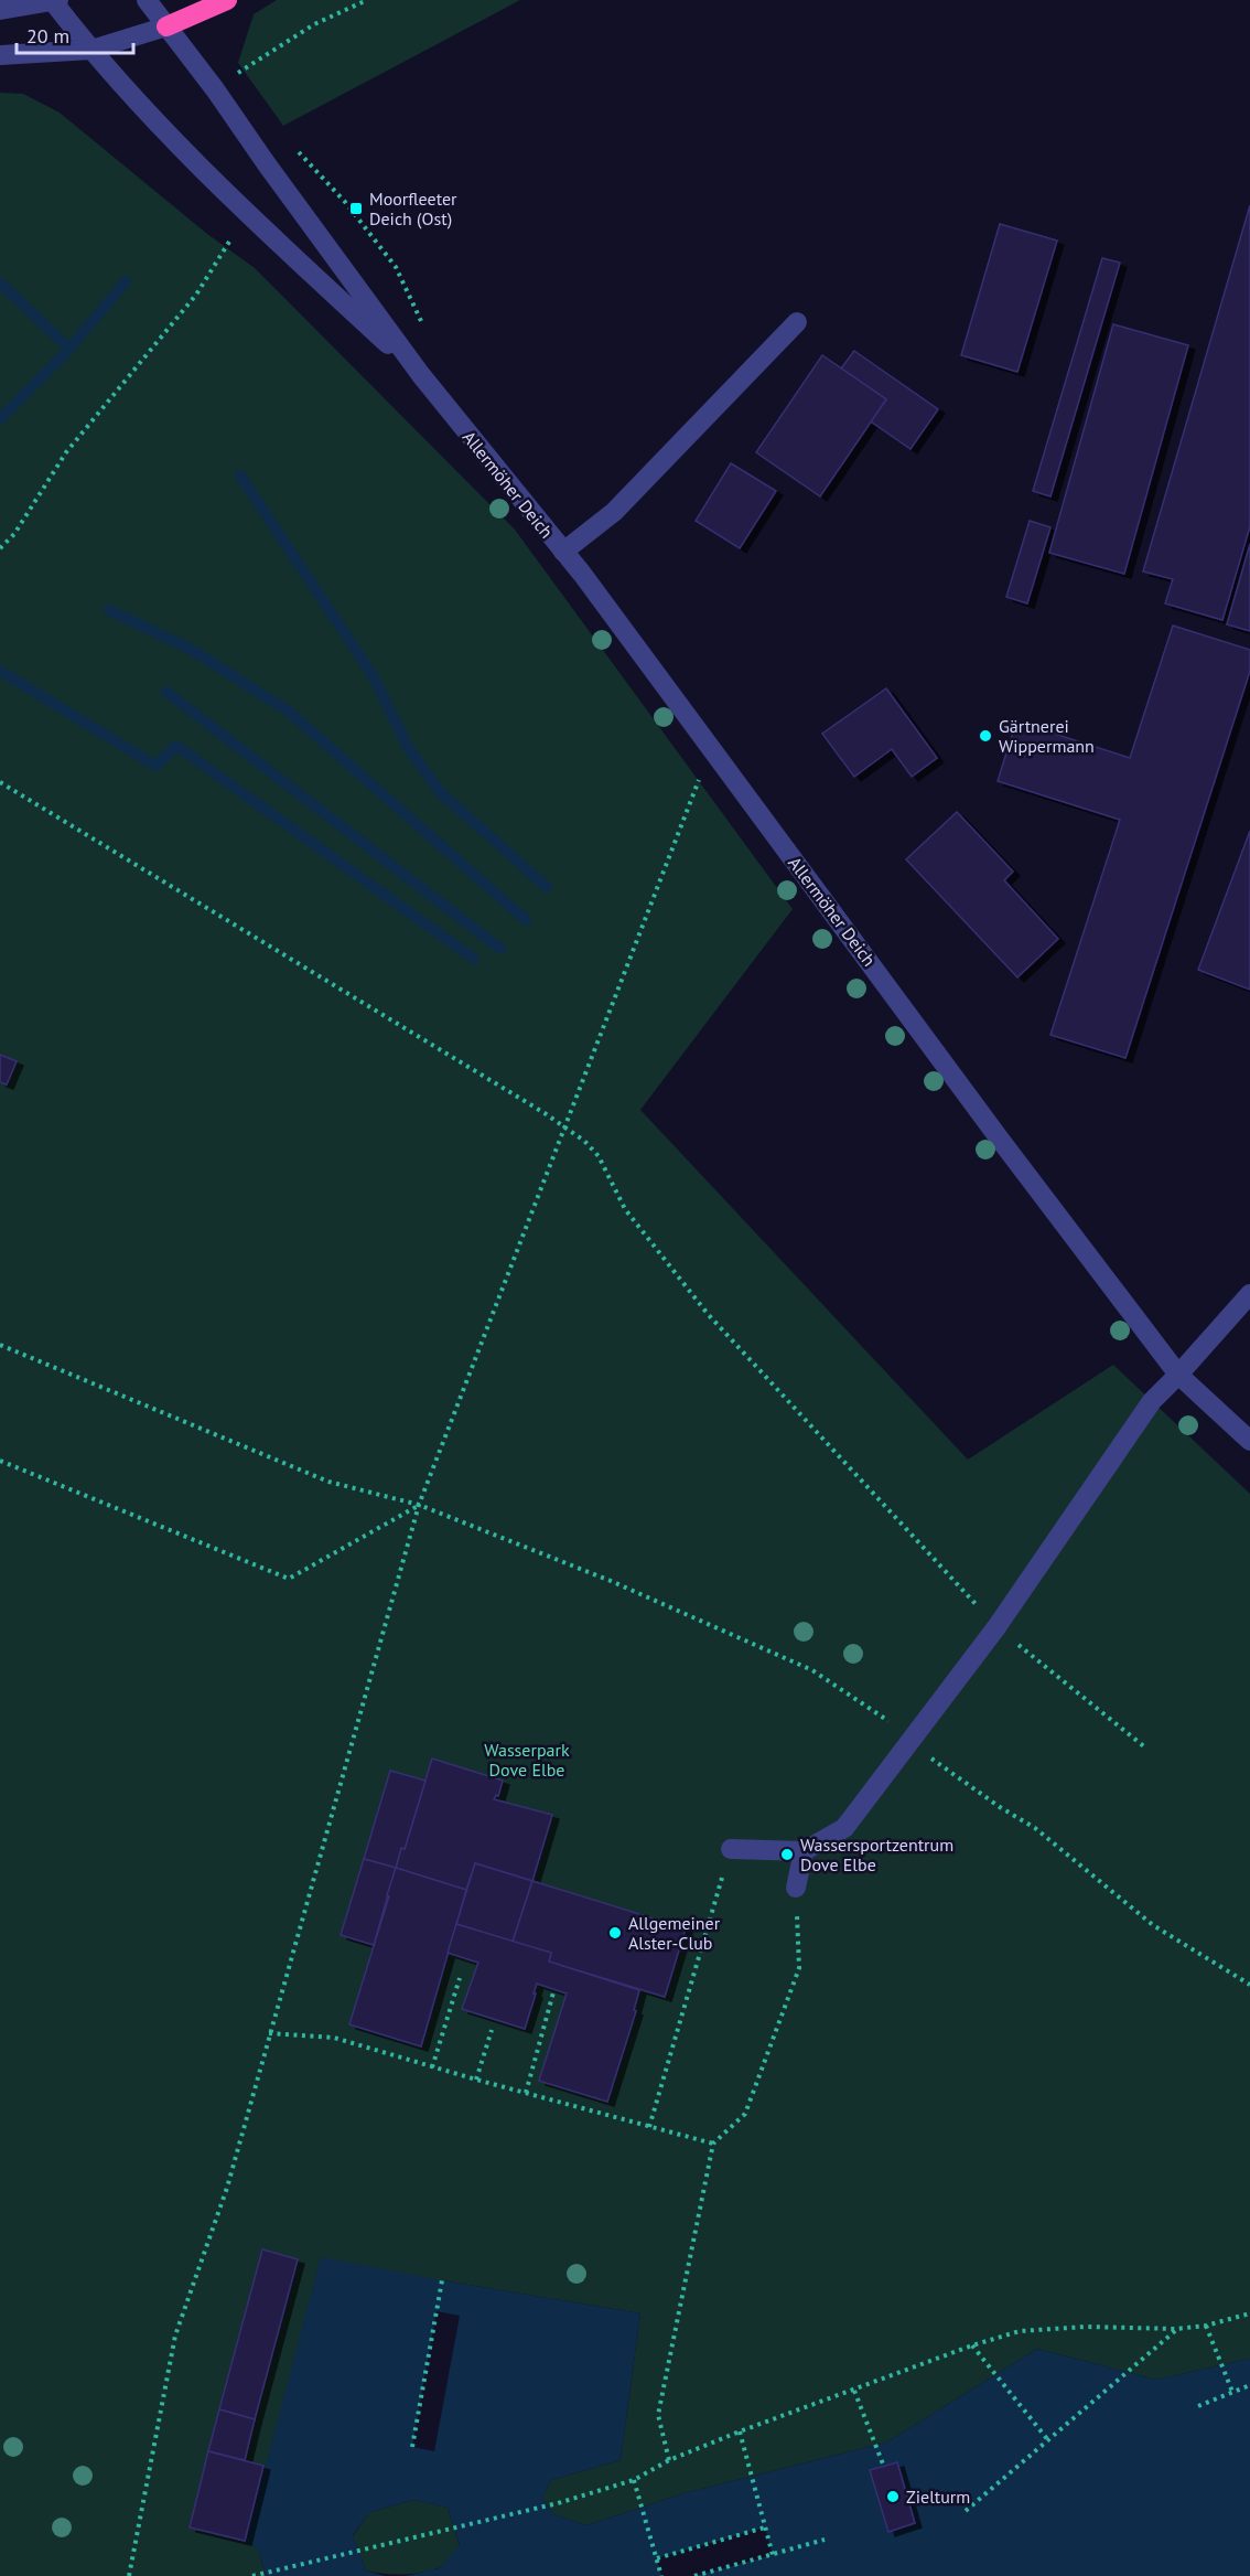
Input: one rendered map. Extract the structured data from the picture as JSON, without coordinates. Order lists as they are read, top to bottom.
{
  "streets": {
    "street": ["Allermöher Deich"]
  },
  "parks": ["Wasserpark Dove Elbe"],
  "places": {
    "transit": ["Moorfleeter Deich (Ost)"],
    "other": [
      "Gärtnerei Wippermann",
      "Wassersportzentrum Dove Elbe",
      "Allgemeiner Alster-Club",
      "Zielturm"
    ]
  },
  "scale_bar": "20 m"
}
